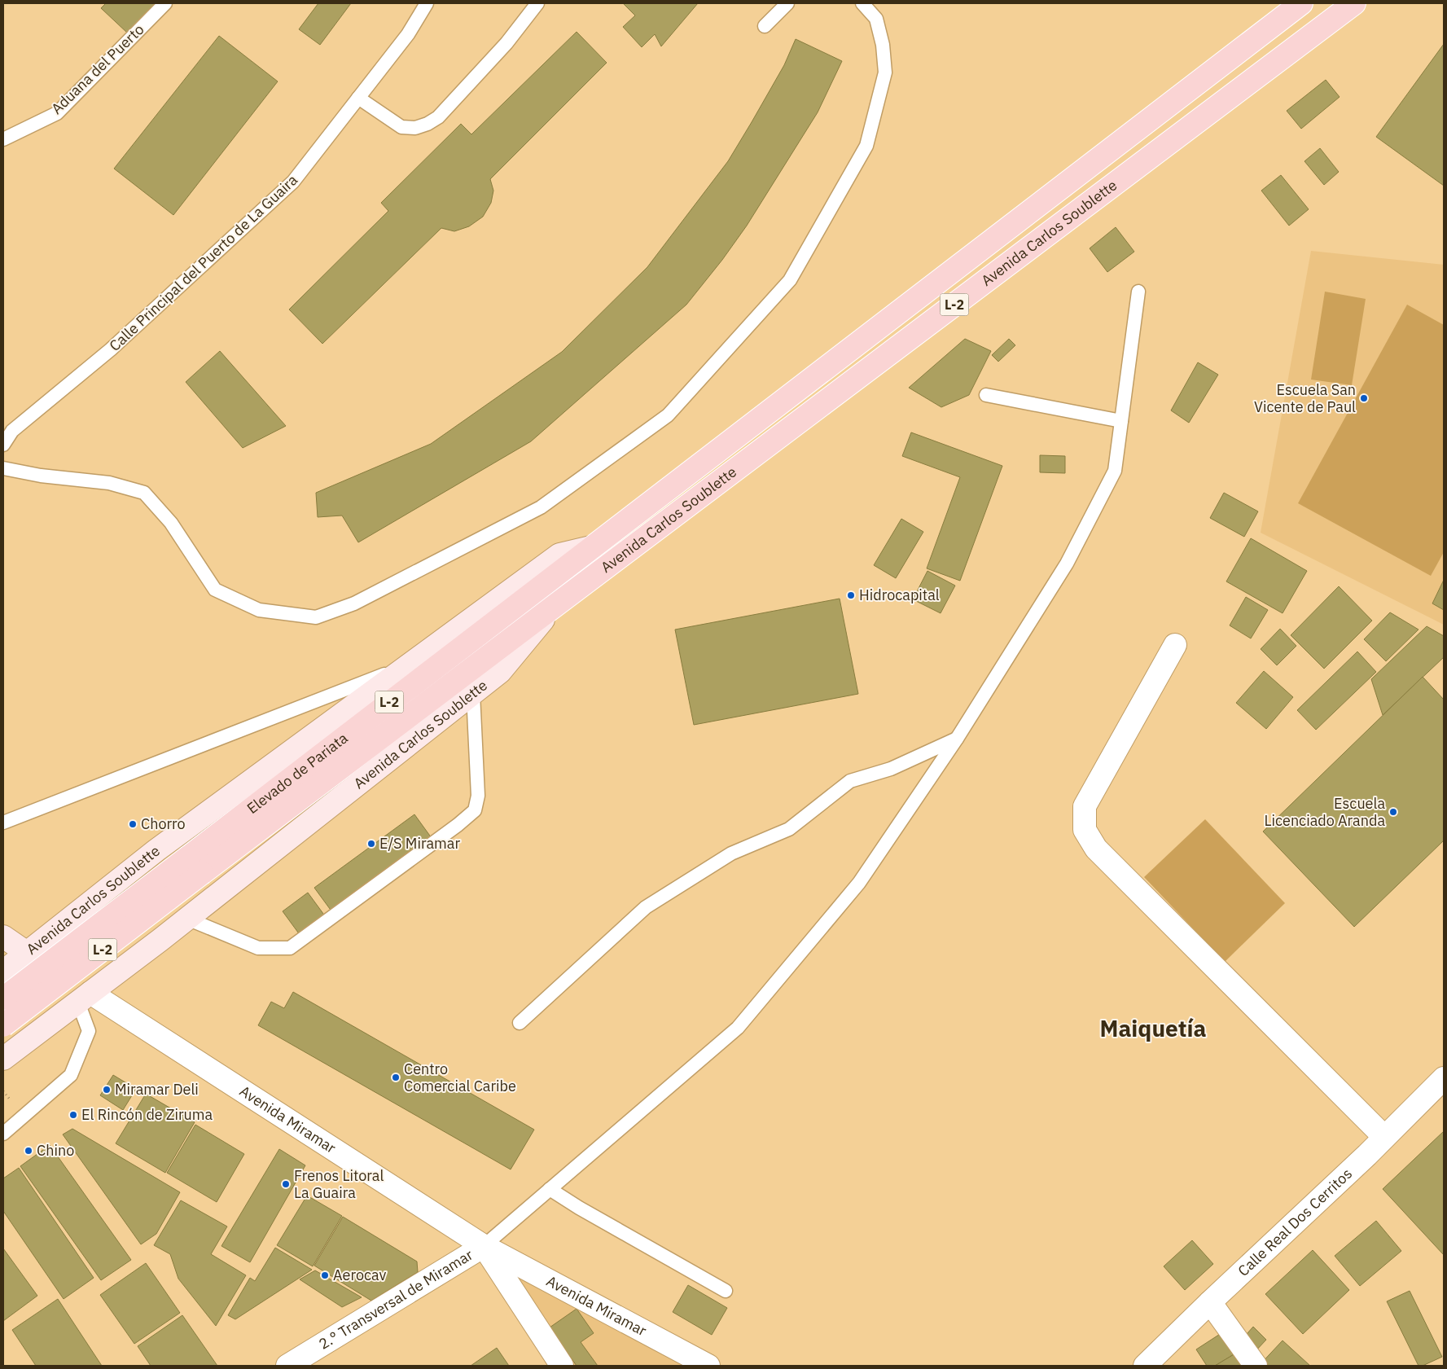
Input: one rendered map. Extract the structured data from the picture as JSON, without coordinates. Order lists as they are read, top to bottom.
{
  "streets": {
    "main road": ["Avenida Carlos Soublette", "L-2", "Elevado de Pariata"],
    "street": ["Avenida Miramar", "Calle Real Dos Cerritos", "2.° Transversal de Miramar"],
    "lane": ["Aduana del Puerto", "Calle Principal del Puerto de La Guaira"]
  },
  "crossings": [
    ["Avenida Carlos Soublette", "Elevado de Pariata"],
    ["Avenida Carlos Soublette", "Avenida Miramar"],
    ["Avenida Miramar", "2.° Transversal de Miramar"]
  ],
  "districts": ["Maiquetía"],
  "places": [
    "Escuela San Vicente de Paul",
    "Hidrocapital",
    "Escuela Licenciado Aranda",
    "Chorro",
    "E/S Miramar",
    "Centro Comercial Caribe",
    "Miramar Deli",
    "El Rincón de Ziruma",
    "Chino",
    "Frenos Litoral La Guaira",
    "Aerocav"
  ]
}
